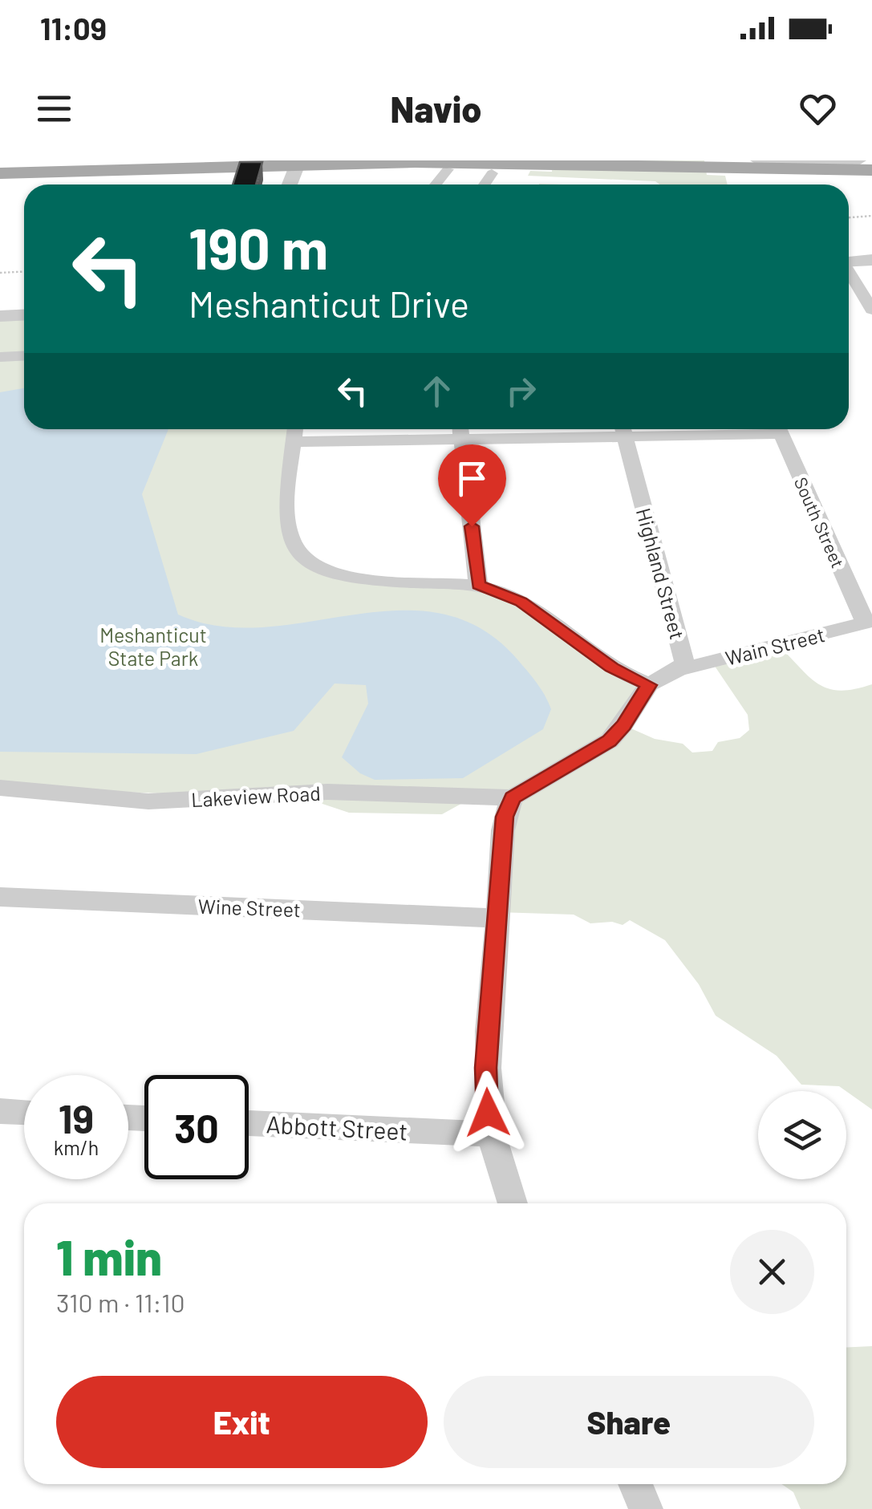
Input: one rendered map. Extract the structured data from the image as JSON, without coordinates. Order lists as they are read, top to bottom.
{
  "streets": {
    "street": [
      "South Street",
      "Highland Street",
      "Wain Street",
      "Lakeview Road",
      "Wine Street",
      "Abbott Street"
    ]
  },
  "crossings": [
    ["South Street", "Wain Street"],
    ["Highland Street", "Wain Street"]
  ],
  "parks": ["Meshanticut State Park"],
  "page": {
    "status": "11:09",
    "header": "Navio",
    "turn": ["190 m", "Meshanticut Drive"],
    "speed": "19 km/h",
    "limit": "30",
    "heading": ["1 min", "310 m · 11:10"],
    "buttons": ["Exit", "Share"]
  }
}
